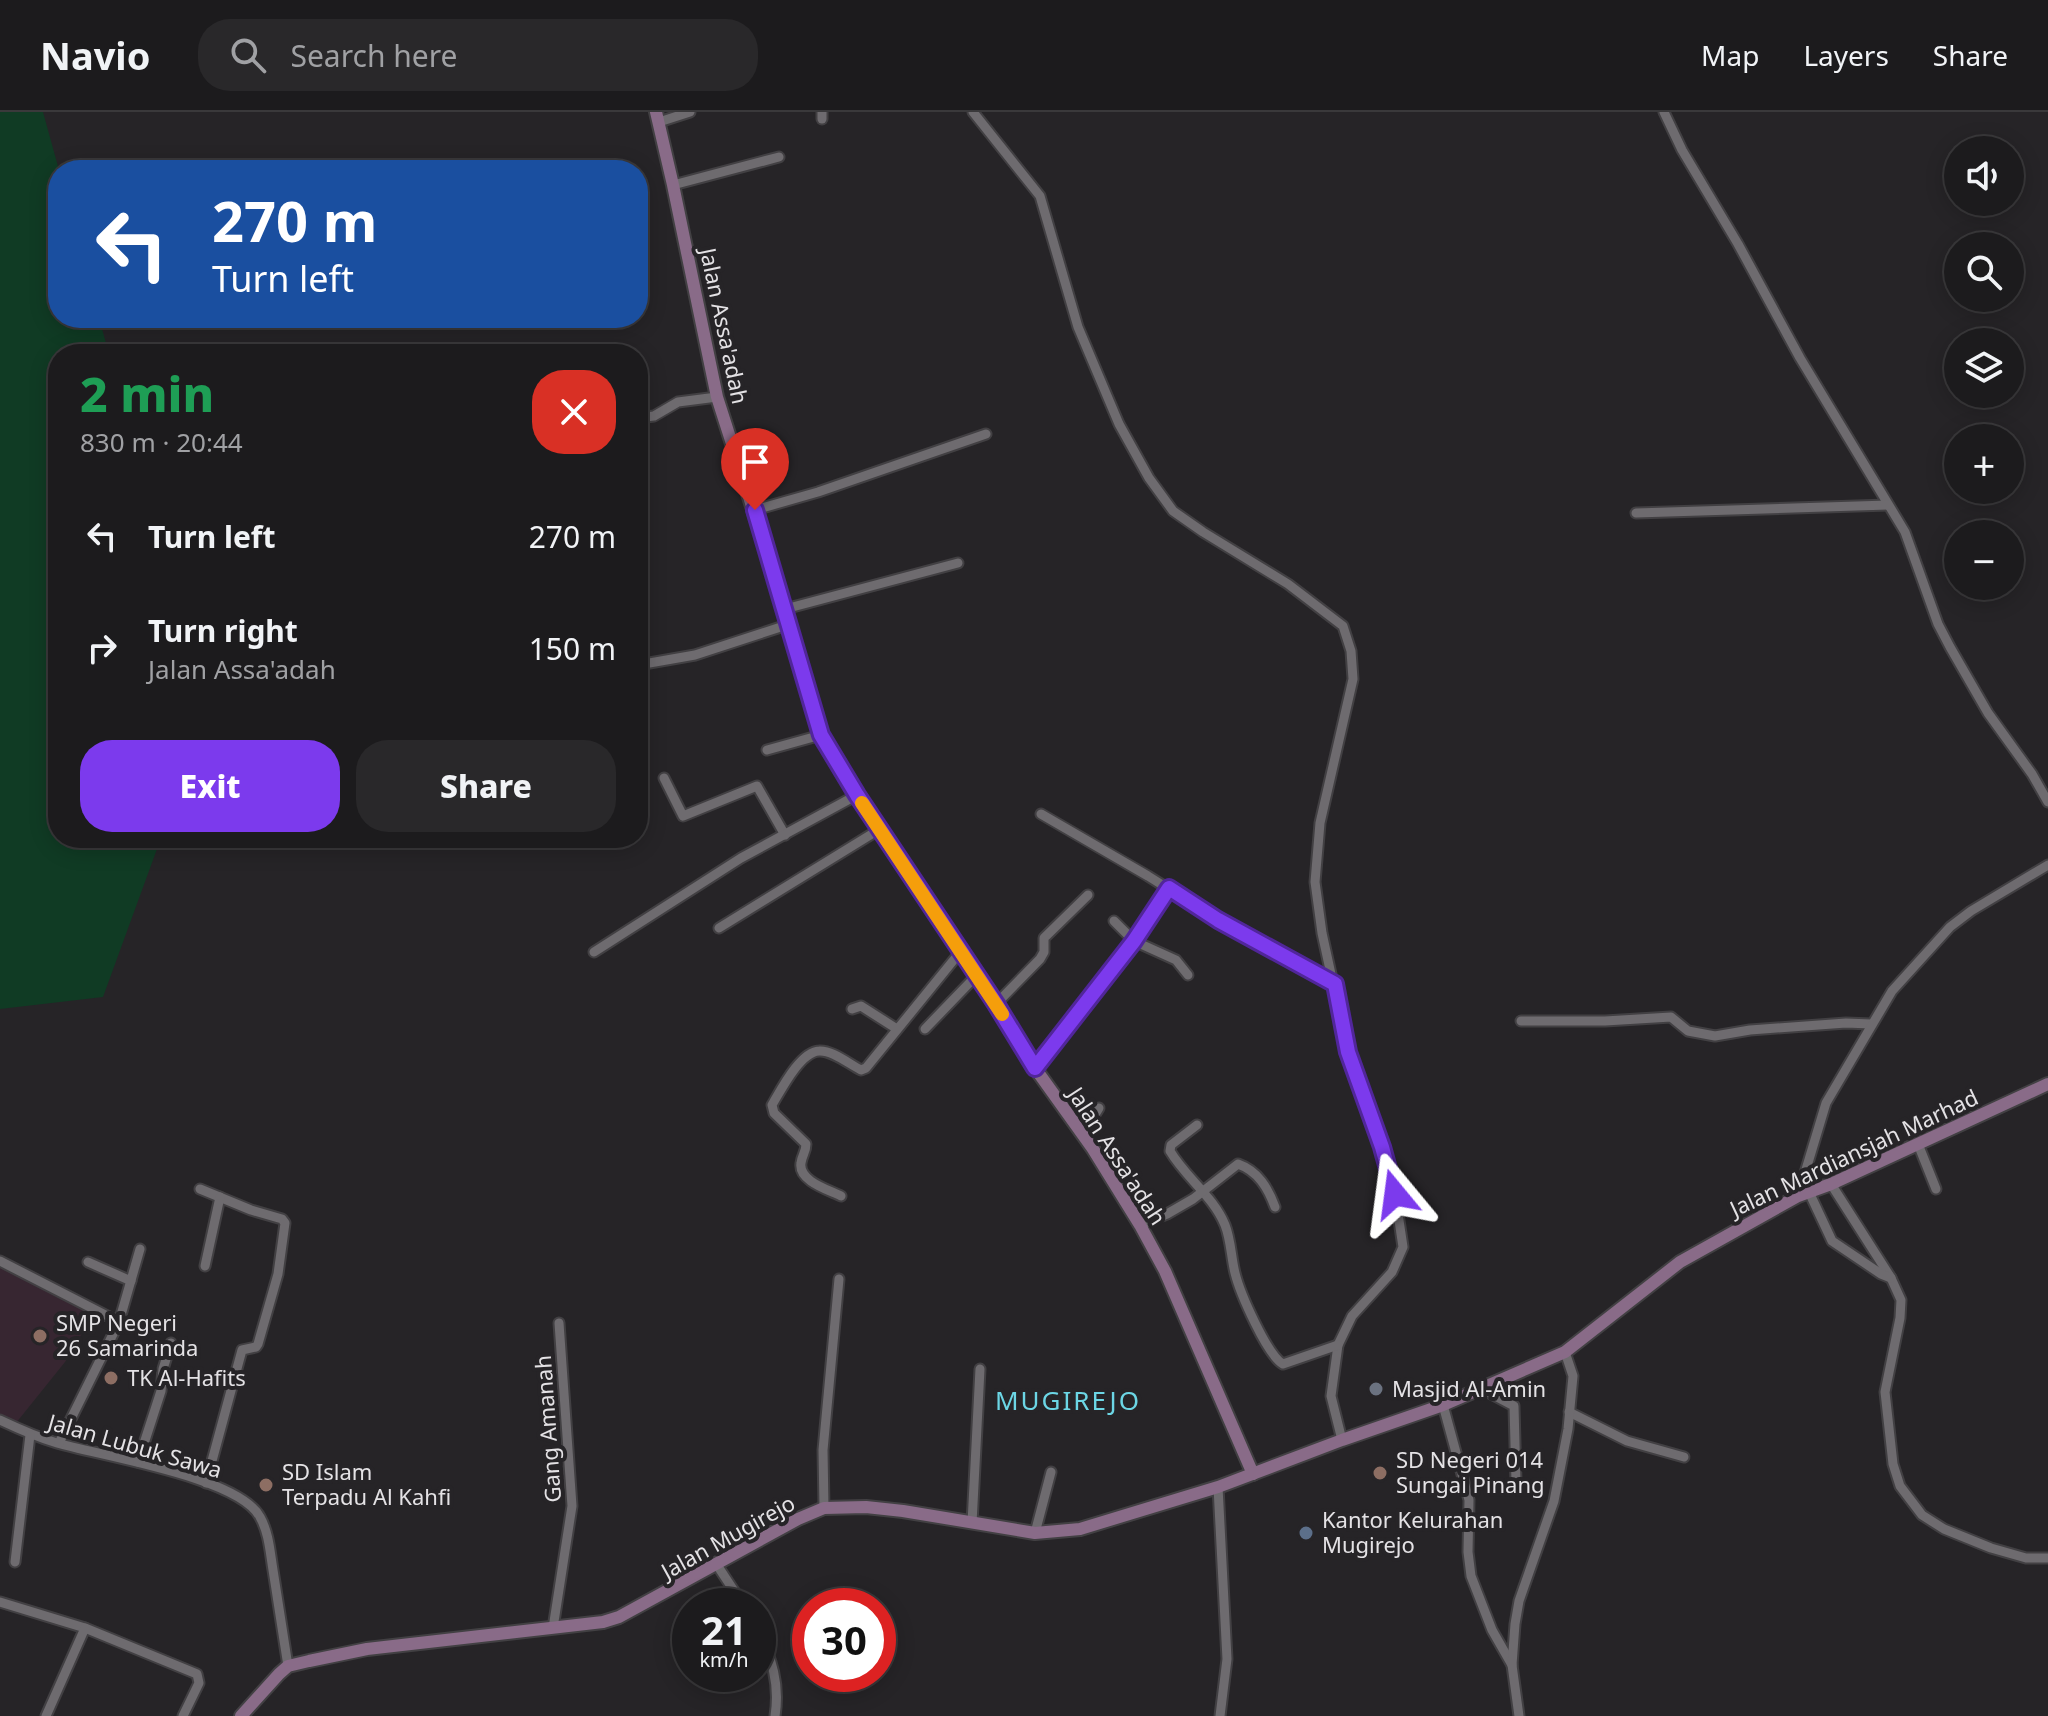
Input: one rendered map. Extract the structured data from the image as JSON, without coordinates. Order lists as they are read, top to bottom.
{
  "streets": {
    "street": [
      "Jalan Assa'adah",
      "Jalan Mardiansjah Marhad",
      "Gang Amanah",
      "Jalan Lubuk Sawa",
      "Jalan Mugirejo"
    ]
  },
  "crossings": [
    ["Jalan Assa'adah", "Jalan Mardiansjah Marhad"],
    ["Jalan Assa'adah", "Jalan Mugirejo"],
    ["Jalan Mardiansjah Marhad", "Jalan Mugirejo"],
    ["Gang Amanah", "Jalan Mugirejo"],
    ["Jalan Lubuk Sawa", "Jalan Mugirejo"]
  ],
  "districts": ["MUGIREJO"],
  "places": [
    "SMP Negeri 26 Samarinda",
    "TK Al-Hafits",
    "Masjid Al-Amin",
    "SD Negeri 014 Sungai Pinang",
    "SD Islam Terpadu Al Kahfi",
    "Kantor Kelurahan Mugirejo"
  ],
  "page": {
    "header": "Navio",
    "search": "Search here",
    "nav": ["Map", "Layers", "Share"],
    "map_buttons": ["+", "−"],
    "turn": ["270 m", "Turn left"],
    "heading": ["2 min", "830 m · 20:44"],
    "list": [
      {
        "name": "Turn left",
        "value": "270 m"
      },
      {
        "name": "Turn right",
        "note": "Jalan Assa'adah",
        "value": "150 m"
      }
    ],
    "buttons": ["Exit", "Share"],
    "speed": "21 km/h",
    "limit": "30"
  }
}
